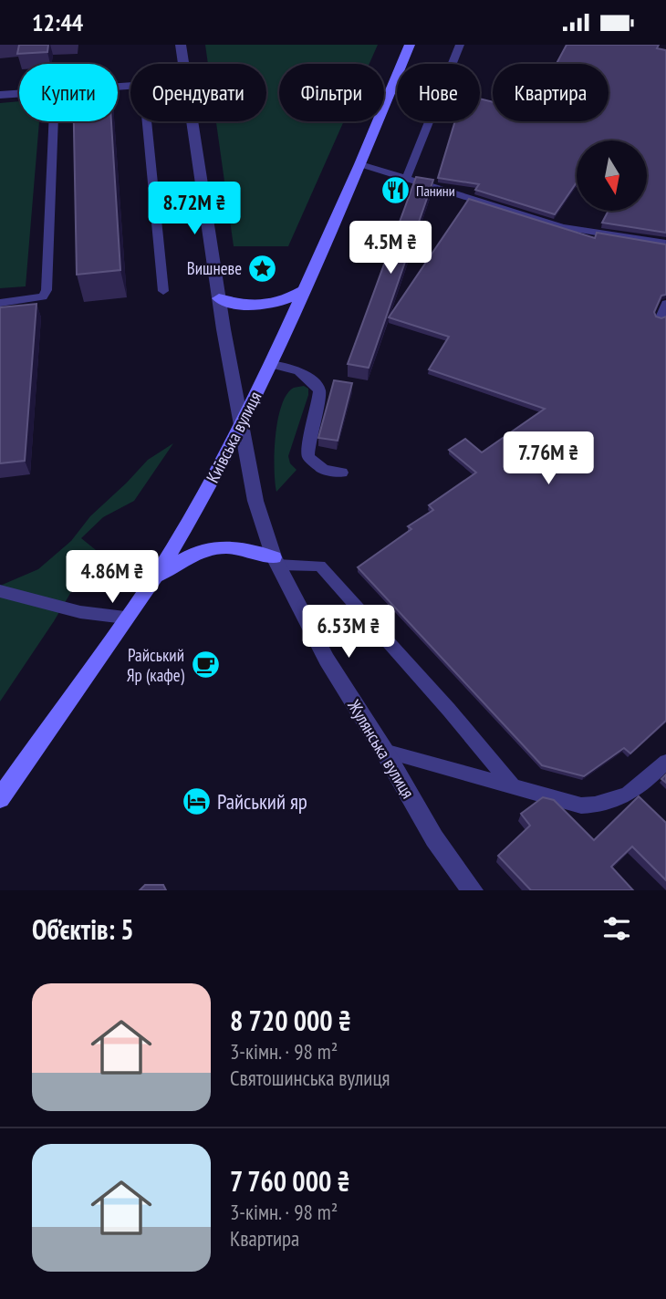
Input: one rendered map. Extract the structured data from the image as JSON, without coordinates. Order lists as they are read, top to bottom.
{
  "streets": {
    "main road": ["Київська вулиця"],
    "street": ["Жулянська вулиця"]
  },
  "crossings": [
    ["Київська вулиця", "Жулянська вулиця"]
  ],
  "places": {
    "restaurant": ["Панини"],
    "place": ["Вишневе"],
    "cafe": ["Райський Яр (кафе)"],
    "hotel": ["Райський яр"]
  },
  "north": "bottom",
  "page": {
    "status": "12:44",
    "chip": [
      "Купити",
      "Орендувати",
      "Фільтри",
      "Нове",
      "Квартира"
    ],
    "price": [
      "8.72M ₴",
      "4.5M ₴",
      "7.76M ₴",
      "4.86M ₴",
      "6.53M ₴"
    ],
    "heading": "Об’єктів: 5",
    "list": [
      {
        "name": "8 720 000 ₴",
        "note": "3-кімн. · 98 m² · Святошинська вулиця"
      },
      {
        "name": "7 760 000 ₴",
        "note": "3-кімн. · 98 m² · Квартира"
      }
    ]
  }
}
